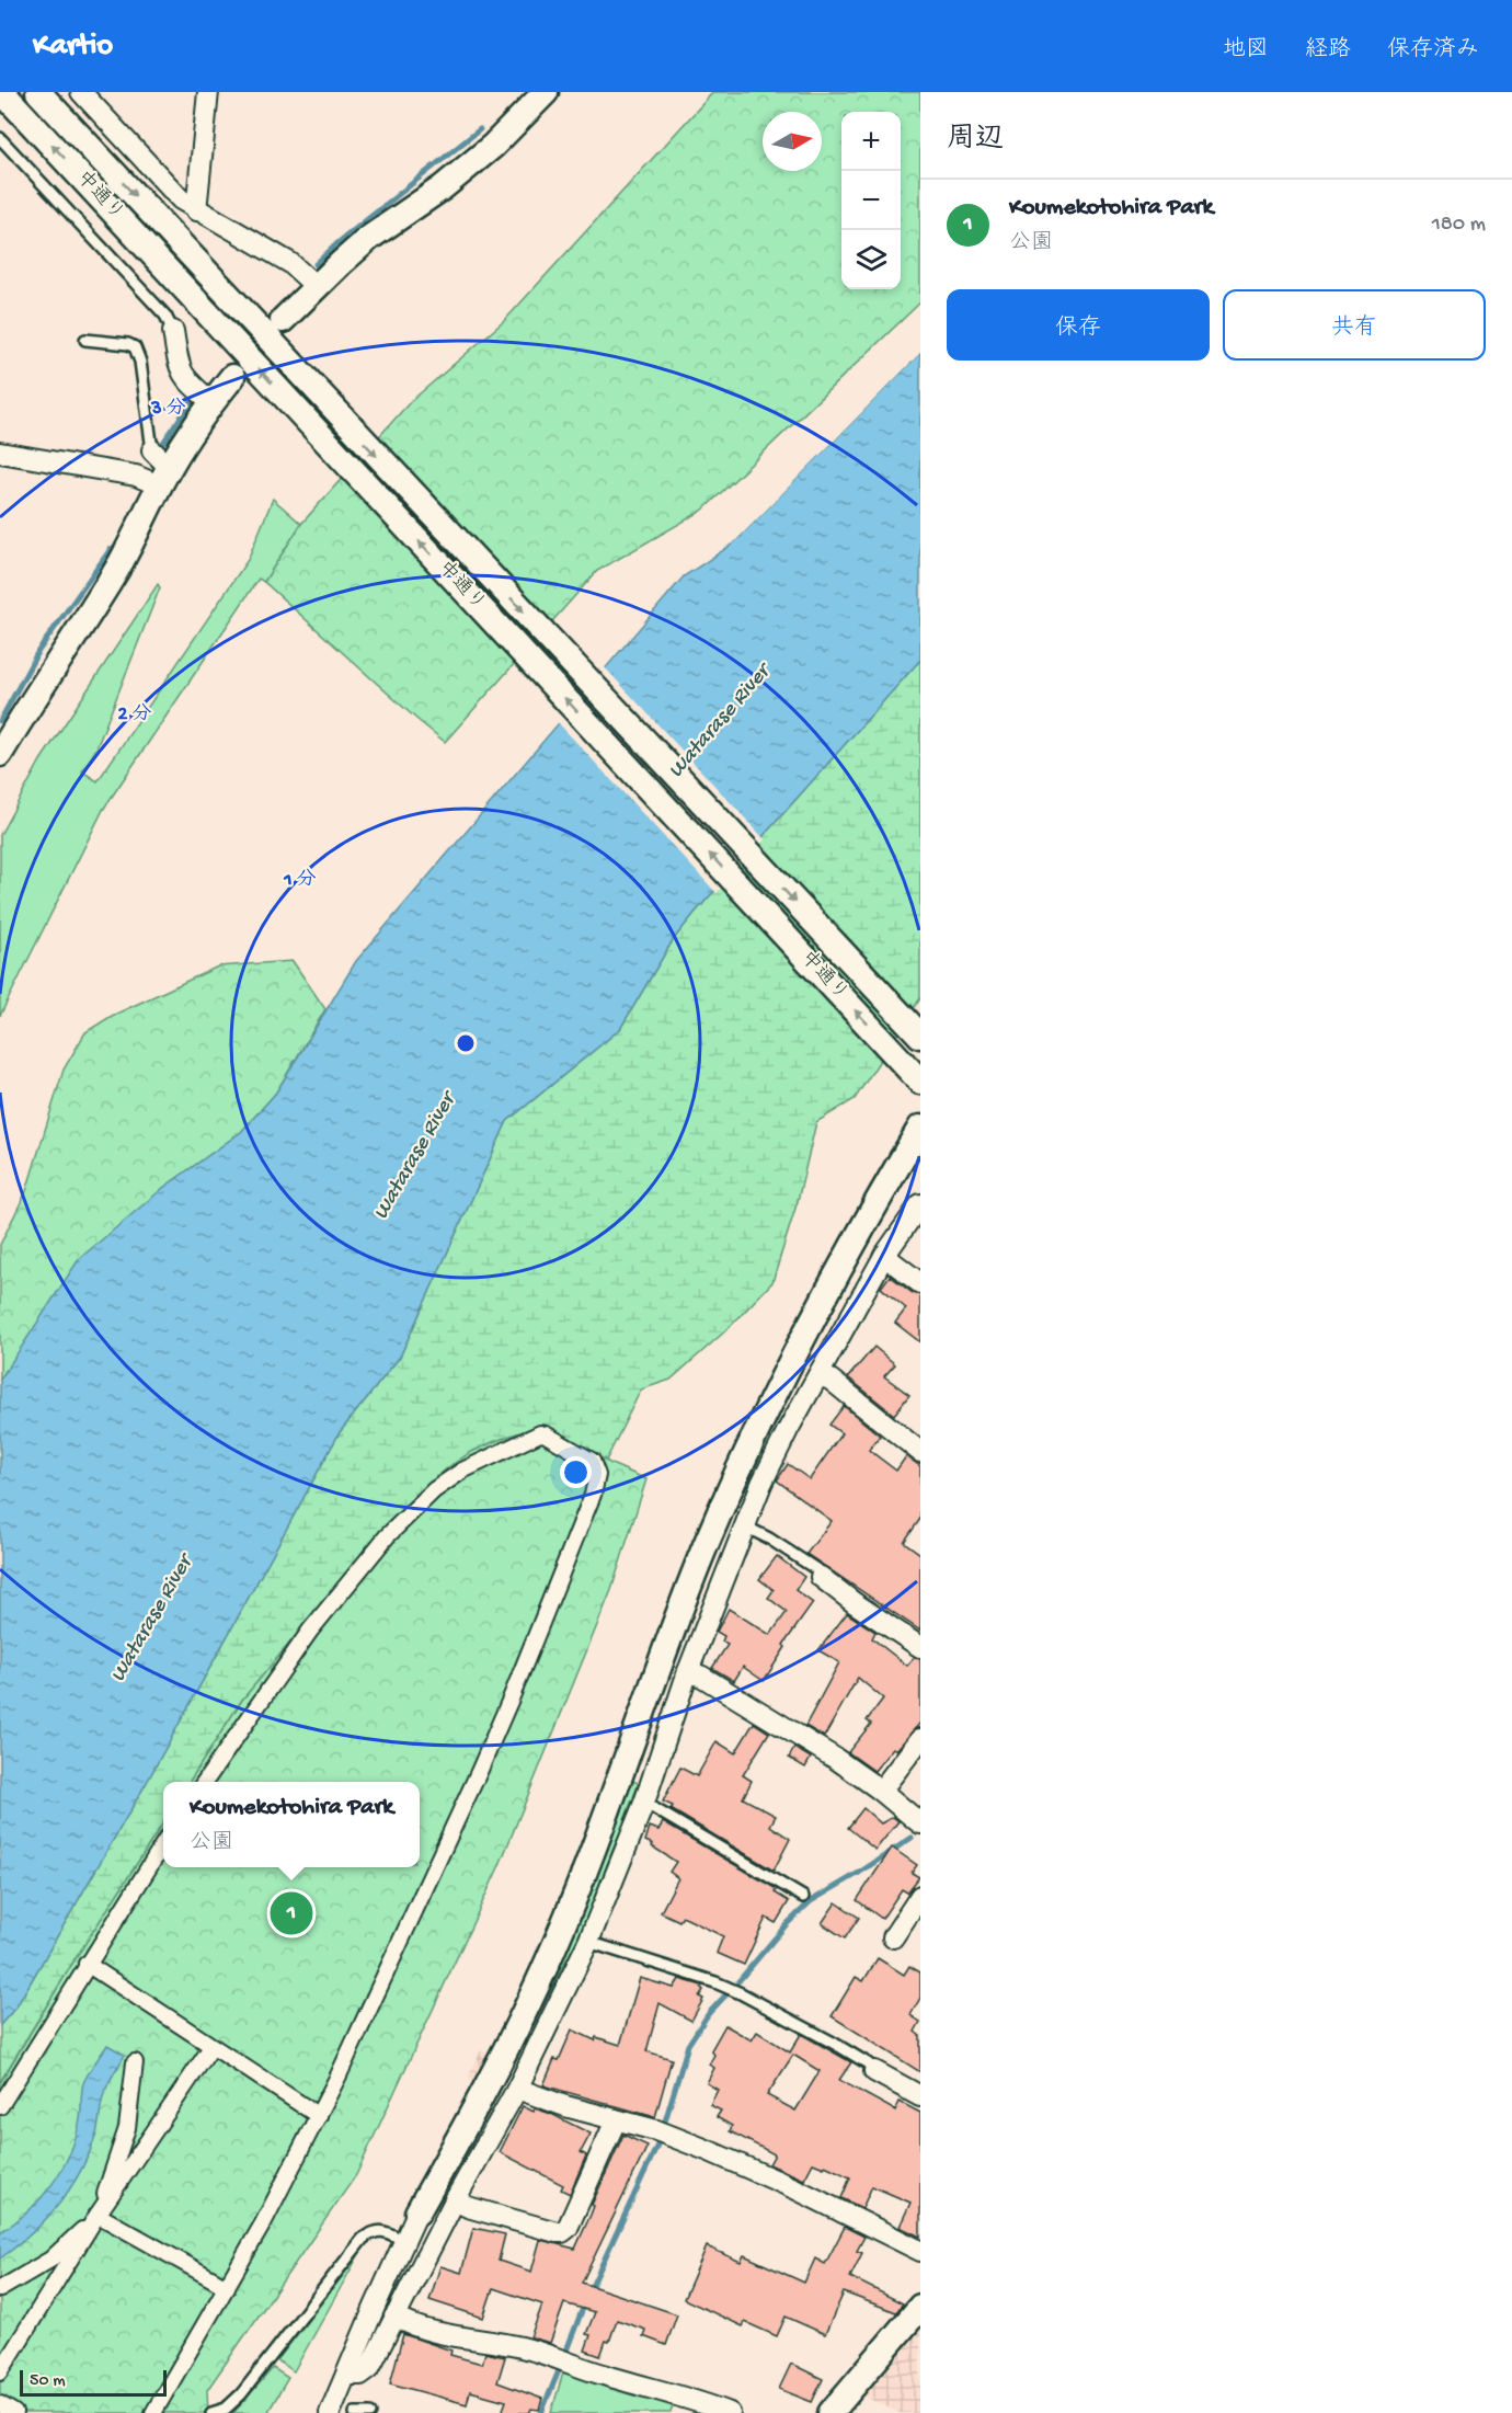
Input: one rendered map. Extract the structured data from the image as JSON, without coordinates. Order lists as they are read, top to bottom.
{
  "streets": {
    "street": ["中通り"]
  },
  "water": ["Watarase River"],
  "scale_bar": "50 m",
  "north": "right",
  "page": {
    "header": "Kartio",
    "nav": ["地図", "経路", "保存済み"],
    "heading": "周辺",
    "map_buttons": ["+", "−"],
    "list": [
      {
        "mark": "1",
        "name": "Koumekotohira Park",
        "note": "公園",
        "value": "180 m"
      }
    ],
    "buttons": ["保存", "共有"],
    "popup": ["Koumekotohira Park", "公園"],
    "pins": "1",
    "scale": "50 m"
  },
  "rings": ["3 分", "2 分", "1 分"]
}
